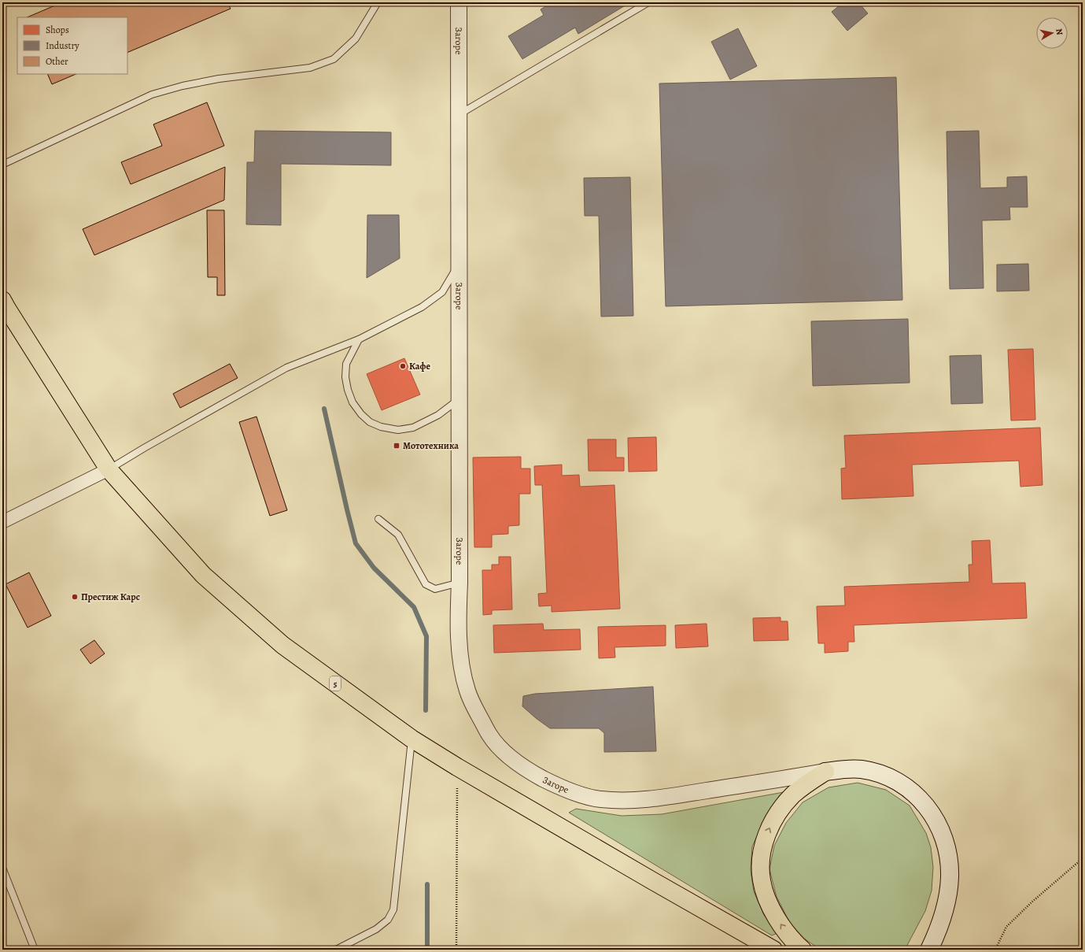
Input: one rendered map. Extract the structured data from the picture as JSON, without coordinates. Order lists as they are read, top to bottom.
{
  "streets": {
    "main road": ["5"],
    "street": ["Загоре"]
  },
  "places": {
    "other": ["Кафе", "Престиж Карс"],
    "transit": ["Мототехника"]
  },
  "legend": ["Shops", "Industry", "Other"],
  "north": "right"
}
